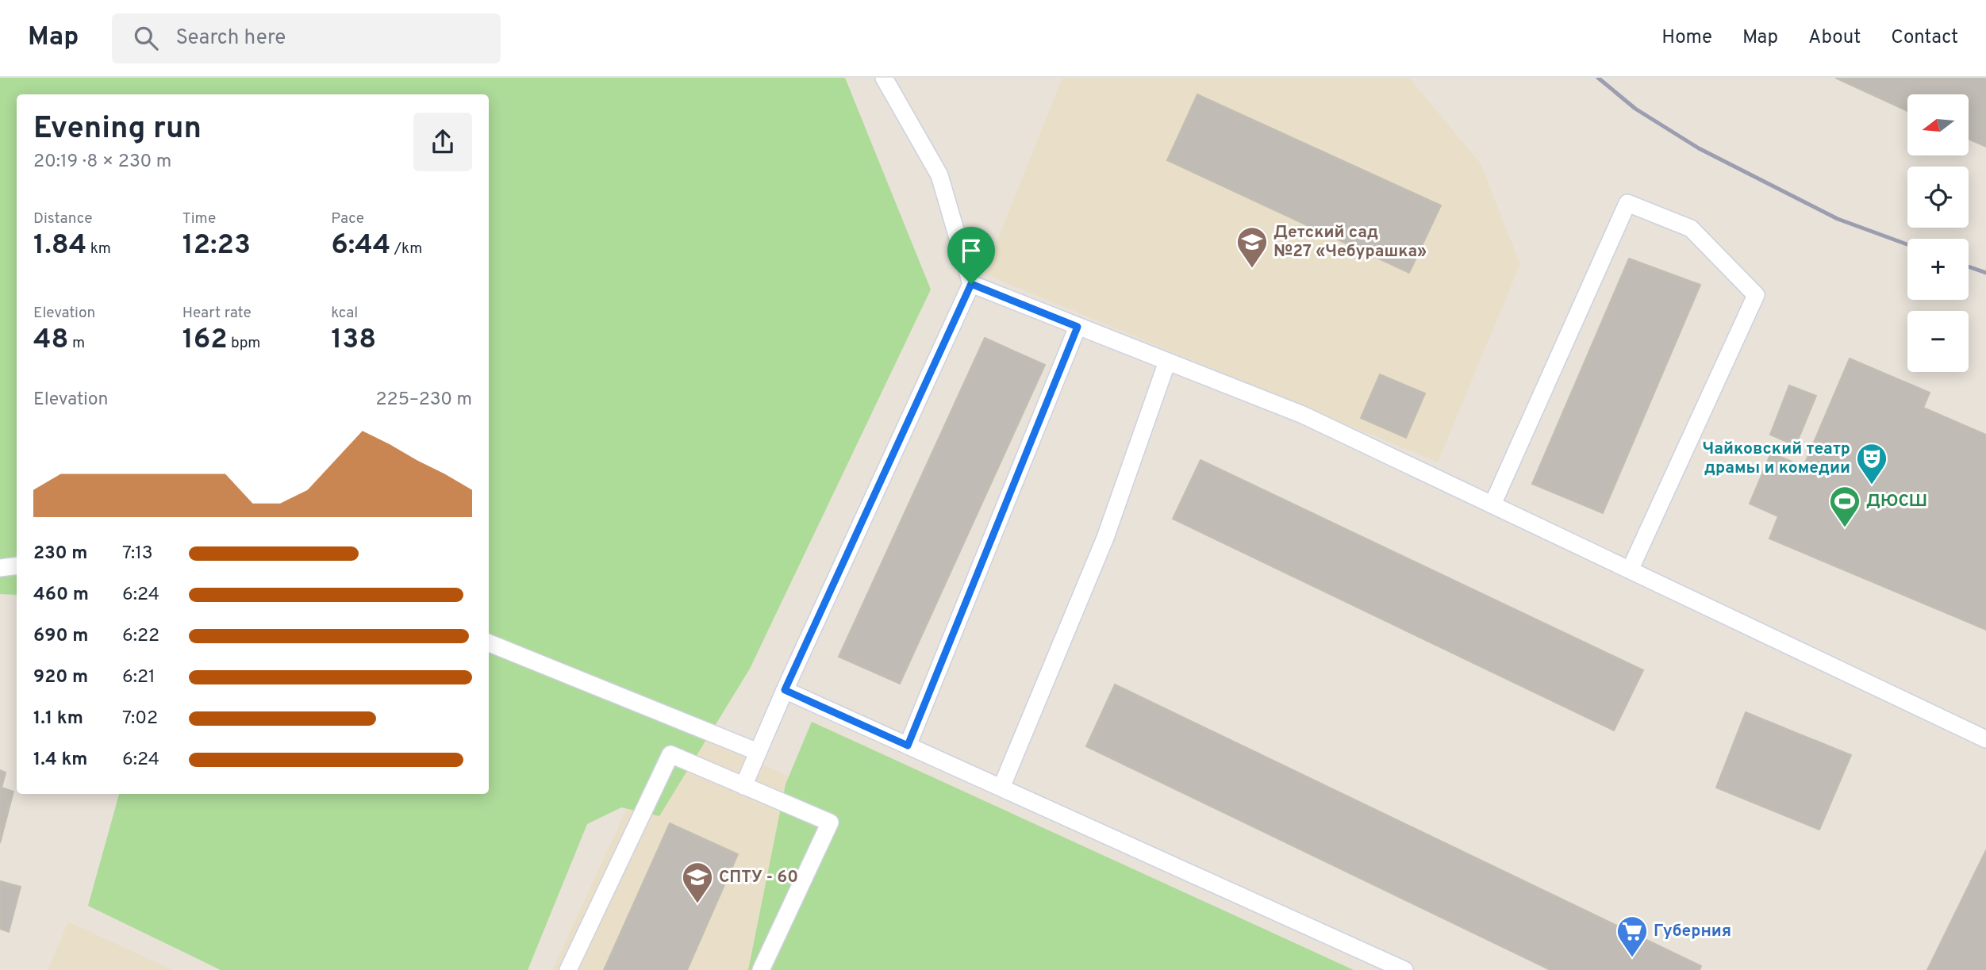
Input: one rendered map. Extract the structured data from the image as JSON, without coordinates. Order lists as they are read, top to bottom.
{
  "places": {
    "school or university": ["Детский сад №27 «Чебурашка»", "СПТУ - 60"],
    "theatre": ["Чайковский театр драмы и комедии"],
    "sports": ["ДЮСШ"],
    "supermarket": ["Губерния"]
  },
  "north": "left",
  "page": {
    "header": "Map",
    "search": "Search here",
    "nav": [
      "Home",
      "Map",
      "About",
      "Contact"
    ],
    "map_buttons": ["+", "−"],
    "heading": ["Evening run", "20:19 · 8 × 230 m"],
    "stats": [
      ["Distance", "1.84 km"],
      ["Time", "12:23"],
      ["Pace", "6:44 /km"],
      ["Elevation", "48 m"],
      ["Heart rate", "162 bpm"],
      ["kcal", "138"]
    ],
    "chart": ["Elevation", "225–230 m"],
    "list": [
      {
        "name": "230 m",
        "note": "7:13"
      },
      {
        "name": "460 m",
        "note": "6:24"
      },
      {
        "name": "690 m",
        "note": "6:22"
      },
      {
        "name": "920 m",
        "note": "6:21"
      },
      {
        "name": "1.1 km",
        "note": "7:02"
      },
      {
        "name": "1.4 km",
        "note": "6:24"
      }
    ]
  }
}
